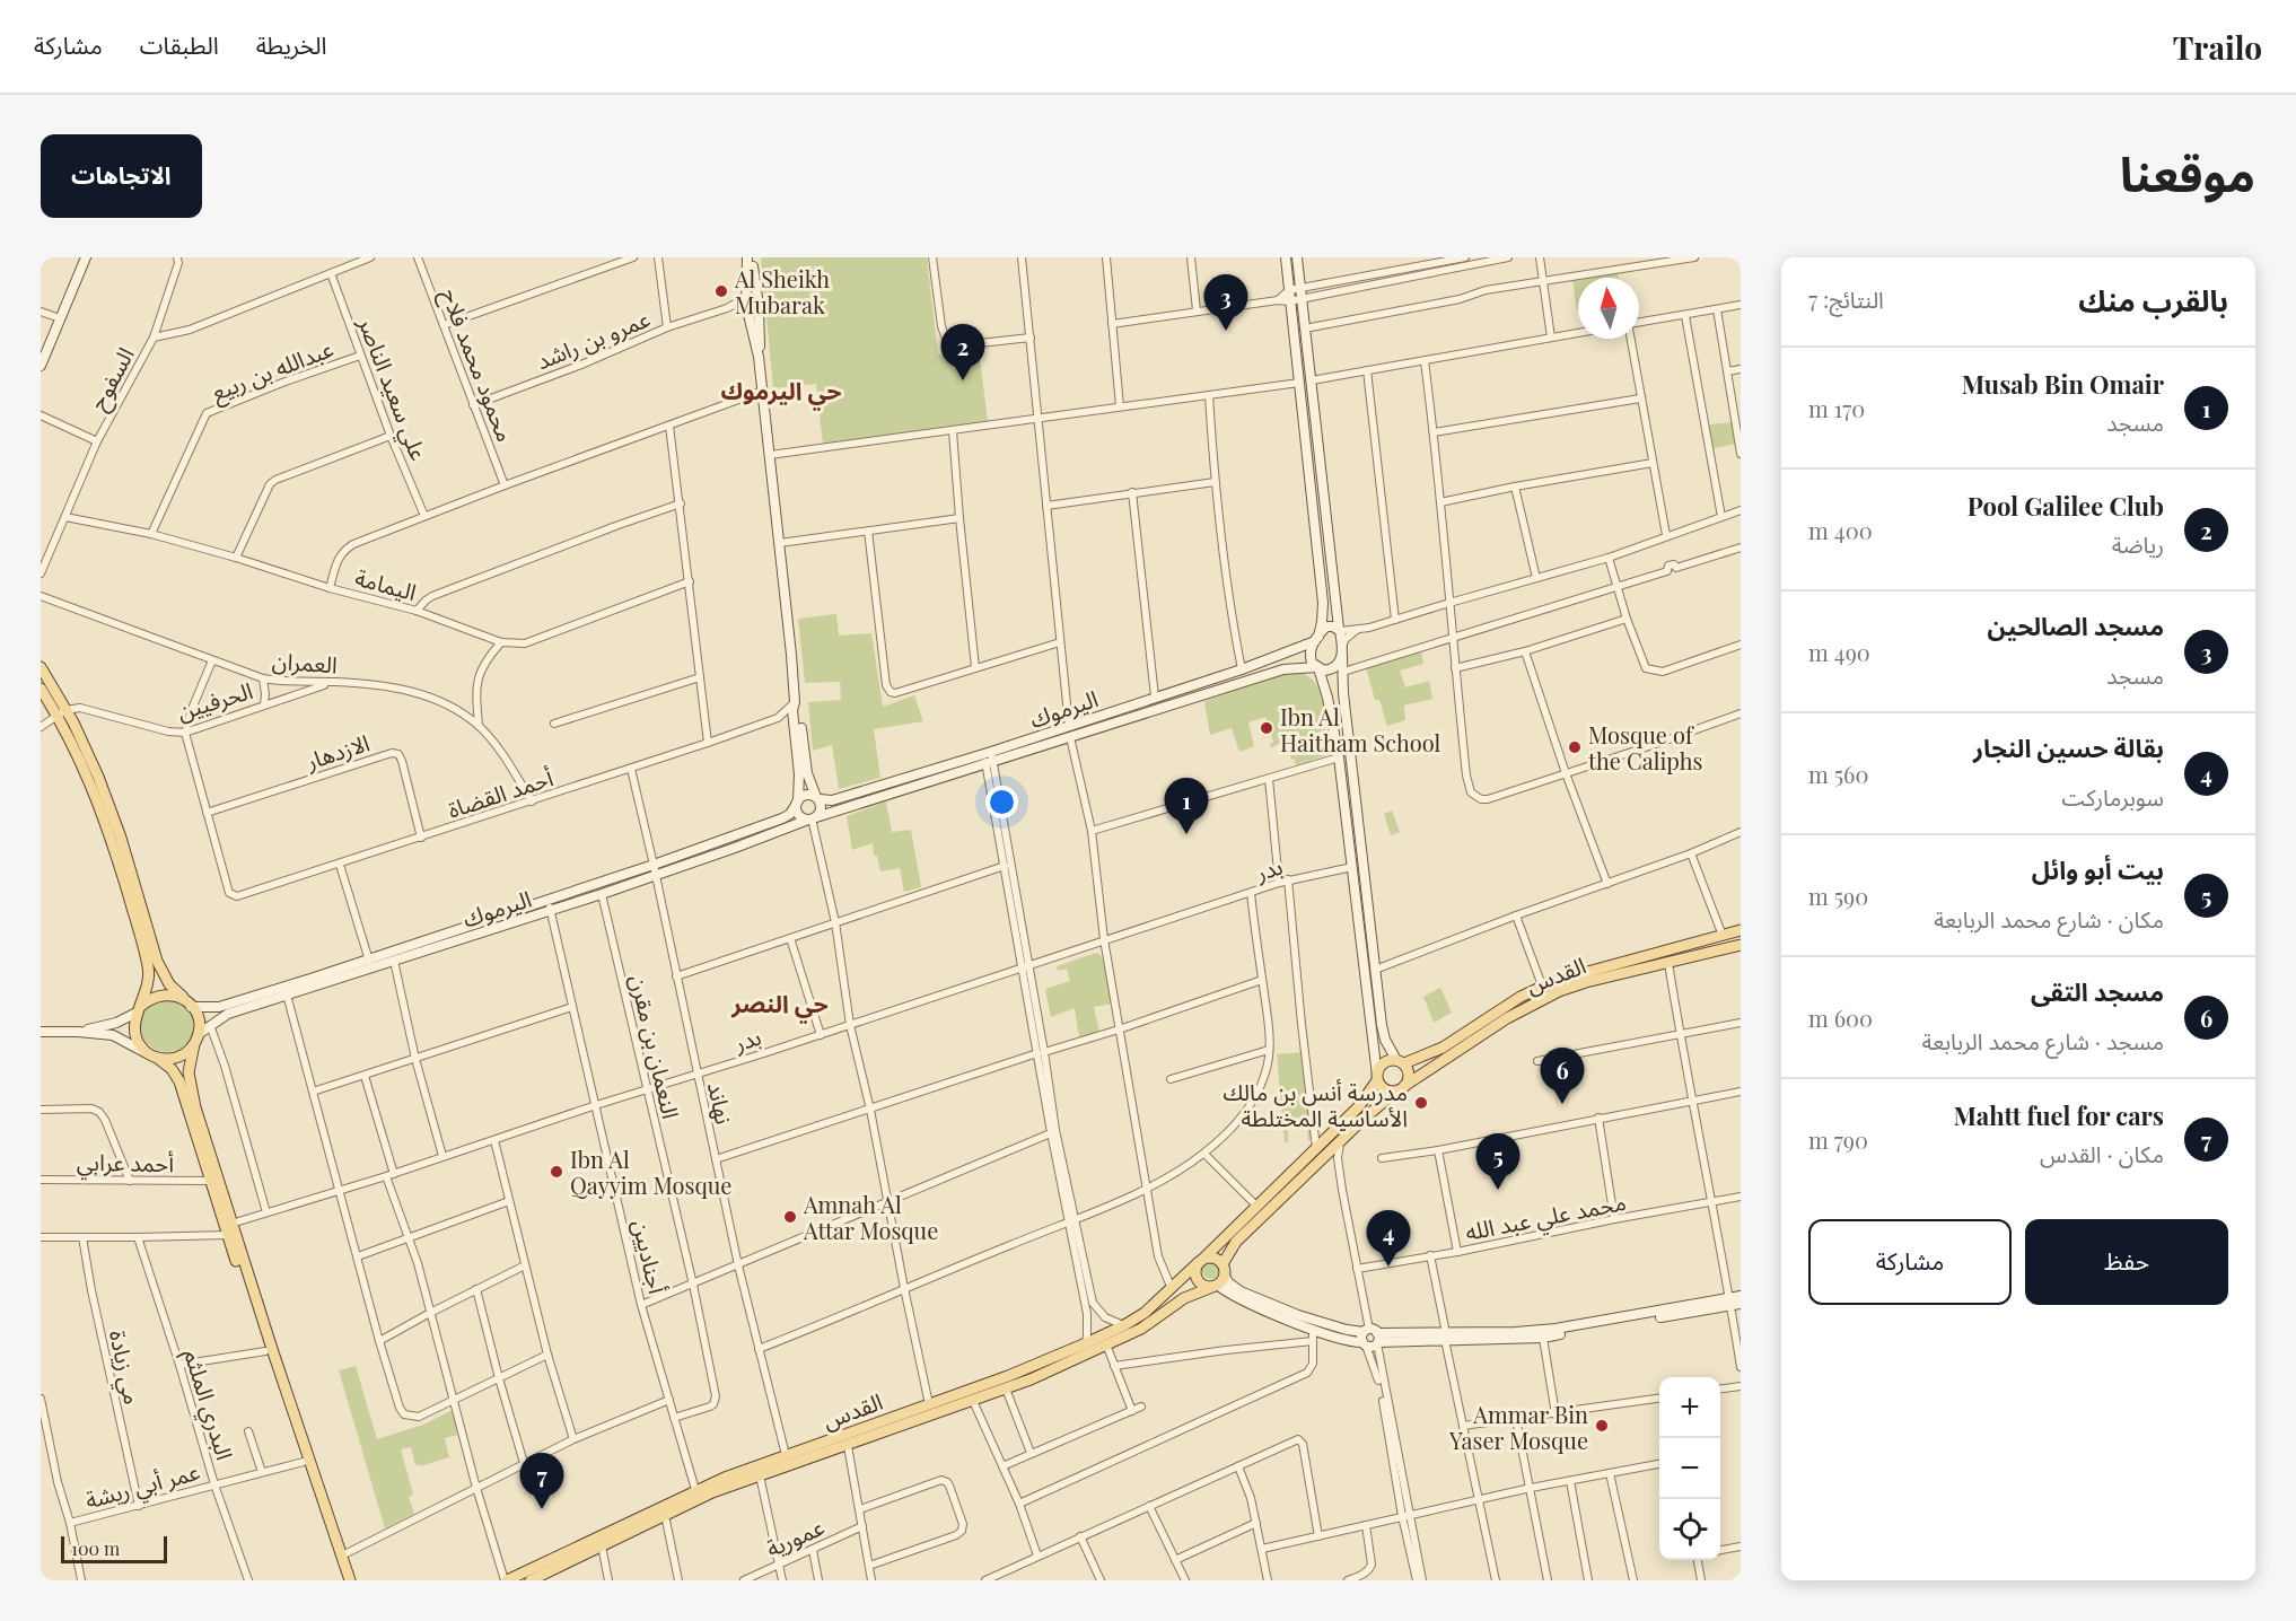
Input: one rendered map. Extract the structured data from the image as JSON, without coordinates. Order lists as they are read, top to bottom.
{
  "streets": {
    "main road": ["القدس"],
    "street": [
      "عمرو بن راشد",
      "محمود محمد فلاح",
      "عبدالله بن ربيع",
      "السفوح",
      "علي سعيد الناصر",
      "اليمامة",
      "العمران",
      "الحرفيين",
      "اليرموك",
      "الازدهار",
      "أحمد القضاة",
      "بدر",
      "النعمان بن مقرن",
      "نهاند",
      "أحمد عرابي",
      "محمد علي عبد الله",
      "أجناديين",
      "مي زيادة",
      "البدري الملثم",
      "عمر أبي ريشة",
      "عمورية"
    ]
  },
  "crossings": [
    ["عمرو بن راشد", "محمود محمد فلاح"],
    ["عبدالله بن ربيع", "علي سعيد الناصر"],
    ["عبدالله بن ربيع", "اليمامة"],
    ["السفوح", "علي سعيد الناصر"],
    ["السفوح", "اليمامة"],
    ["العمران", "الحرفيين"],
    ["العمران", "أحمد القضاة"],
    ["اليرموك", "النعمان بن مقرن"],
    ["اليرموك", "نهاند"],
    ["اليرموك", "أجناديين"],
    ["الازدهار", "أحمد القضاة"],
    ["أحمد القضاة", "نهاند"],
    ["بدر", "النعمان بن مقرن"],
    ["بدر", "نهاند"],
    ["بدر", "أجناديين"],
    ["القدس", "نهاند"],
    ["القدس", "أجناديين"],
    ["النعمان بن مقرن", "أجناديين"],
    ["مي زيادة", "عمر أبي ريشة"],
    ["البدري الملثم", "عمر أبي ريشة"]
  ],
  "districts": ["حي اليرموك", "حي النصر"],
  "places": [
    "Al Sheikh Mubarak",
    "Ibn Al Haitham School",
    "Mosque of the Caliphs",
    "مدرسة أنس بن مالك الأساسية المختلطة",
    "Ibn Al Qayyim Mosque",
    "Amnah Al Attar Mosque",
    "Ammar Bin Yaser Mosque"
  ],
  "scale_bar": "100 m",
  "north": "top",
  "page": {
    "header": "Trailo",
    "nav": ["الخريطة", "الطبقات", "مشاركة"],
    "title": "موقعنا",
    "buttons": [
      "الاتجاهات",
      ["حفظ", "مشاركة"]
    ],
    "heading": ["بالقرب منك", "النتائج: 7"],
    "pins": [
      "3",
      "2",
      "1",
      "6",
      "5",
      "4",
      "7"
    ],
    "list": [
      {
        "mark": "1",
        "name": "Musab Bin Omair",
        "note": "مسجد",
        "value": "170 m"
      },
      {
        "mark": "2",
        "name": "Pool Galilee Club",
        "note": "رياضة",
        "value": "400 m"
      },
      {
        "mark": "3",
        "name": "مسجد الصالحين",
        "note": "مسجد",
        "value": "490 m"
      },
      {
        "mark": "4",
        "name": "بقالة حسين النجار",
        "note": "سوبرماركت",
        "value": "560 m"
      },
      {
        "mark": "5",
        "name": "بيت أبو وائل",
        "note": "مكان · شارع محمد الربابعة",
        "value": "590 m"
      },
      {
        "mark": "6",
        "name": "مسجد التقى",
        "note": "مسجد · شارع محمد الربابعة",
        "value": "600 m"
      },
      {
        "mark": "7",
        "name": "Mahtt fuel for cars",
        "note": "مكان · القدس",
        "value": "790 m"
      }
    ],
    "map_buttons": ["+", "−"],
    "scale": "100 m"
  }
}
